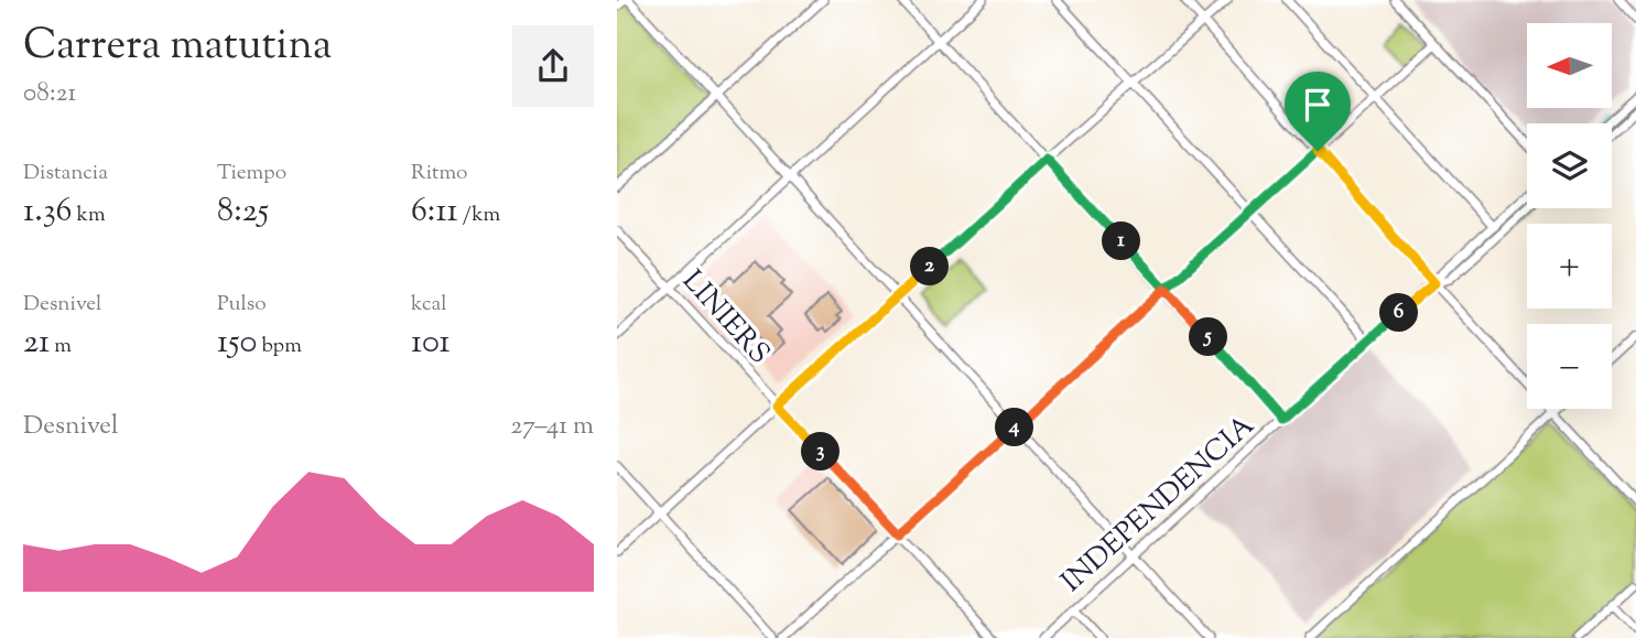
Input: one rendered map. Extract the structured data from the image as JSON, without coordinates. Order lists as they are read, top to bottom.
{
  "streets": {
    "street": ["LINIERS", "INDEPENDENCIA"]
  },
  "north": "left",
  "page": {
    "heading": ["Carrera matutina", "08:21"],
    "map_buttons": ["+", "−"],
    "stats": [
      ["Distancia", "1.36 km"],
      ["Tiempo", "8:25"],
      ["Ritmo", "6:11 /km"],
      ["Desnivel", "21 m"],
      ["Pulso", "150 bpm"],
      ["kcal", "101"]
    ],
    "pins": [
      "1",
      "2",
      "6",
      "5",
      "4",
      "3"
    ],
    "chart": ["Desnivel", "27–41 m"]
  }
}
